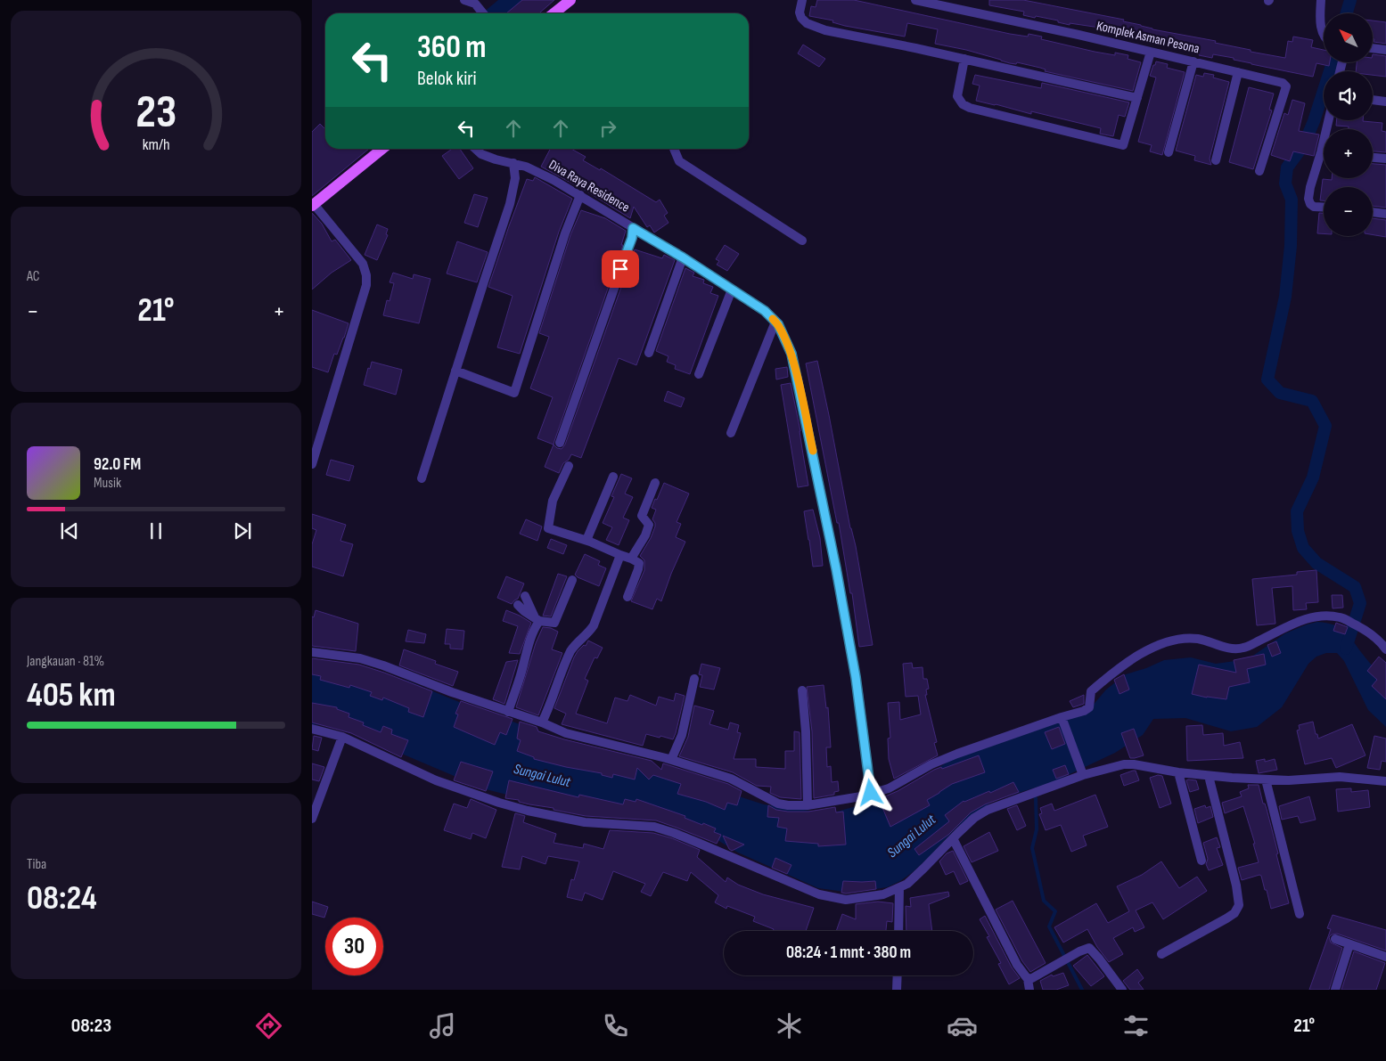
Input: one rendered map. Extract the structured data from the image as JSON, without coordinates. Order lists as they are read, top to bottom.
{
  "streets": {
    "street": ["Komplek Asman Pesona", "Diva Raya Residence"]
  },
  "water": ["Sungai Lulut"],
  "north": "top left",
  "page": {
    "map_buttons": ["+", "−"],
    "turn": ["360 m", "Belok kiri"],
    "tile": [
      "AC",
      ["Jangkauan · 81%", "405 km"],
      ["Tiba", "08:24"]
    ],
    "heat": ["−", "21°", "+"],
    "song": ["92.0 FM", "Musik"],
    "limit": "30",
    "trip": "08:24 · 1 mnt · 380 m",
    "tabs": ["08:23", "21°"],
    "gauge": ["23", "km/h"]
  }
}
